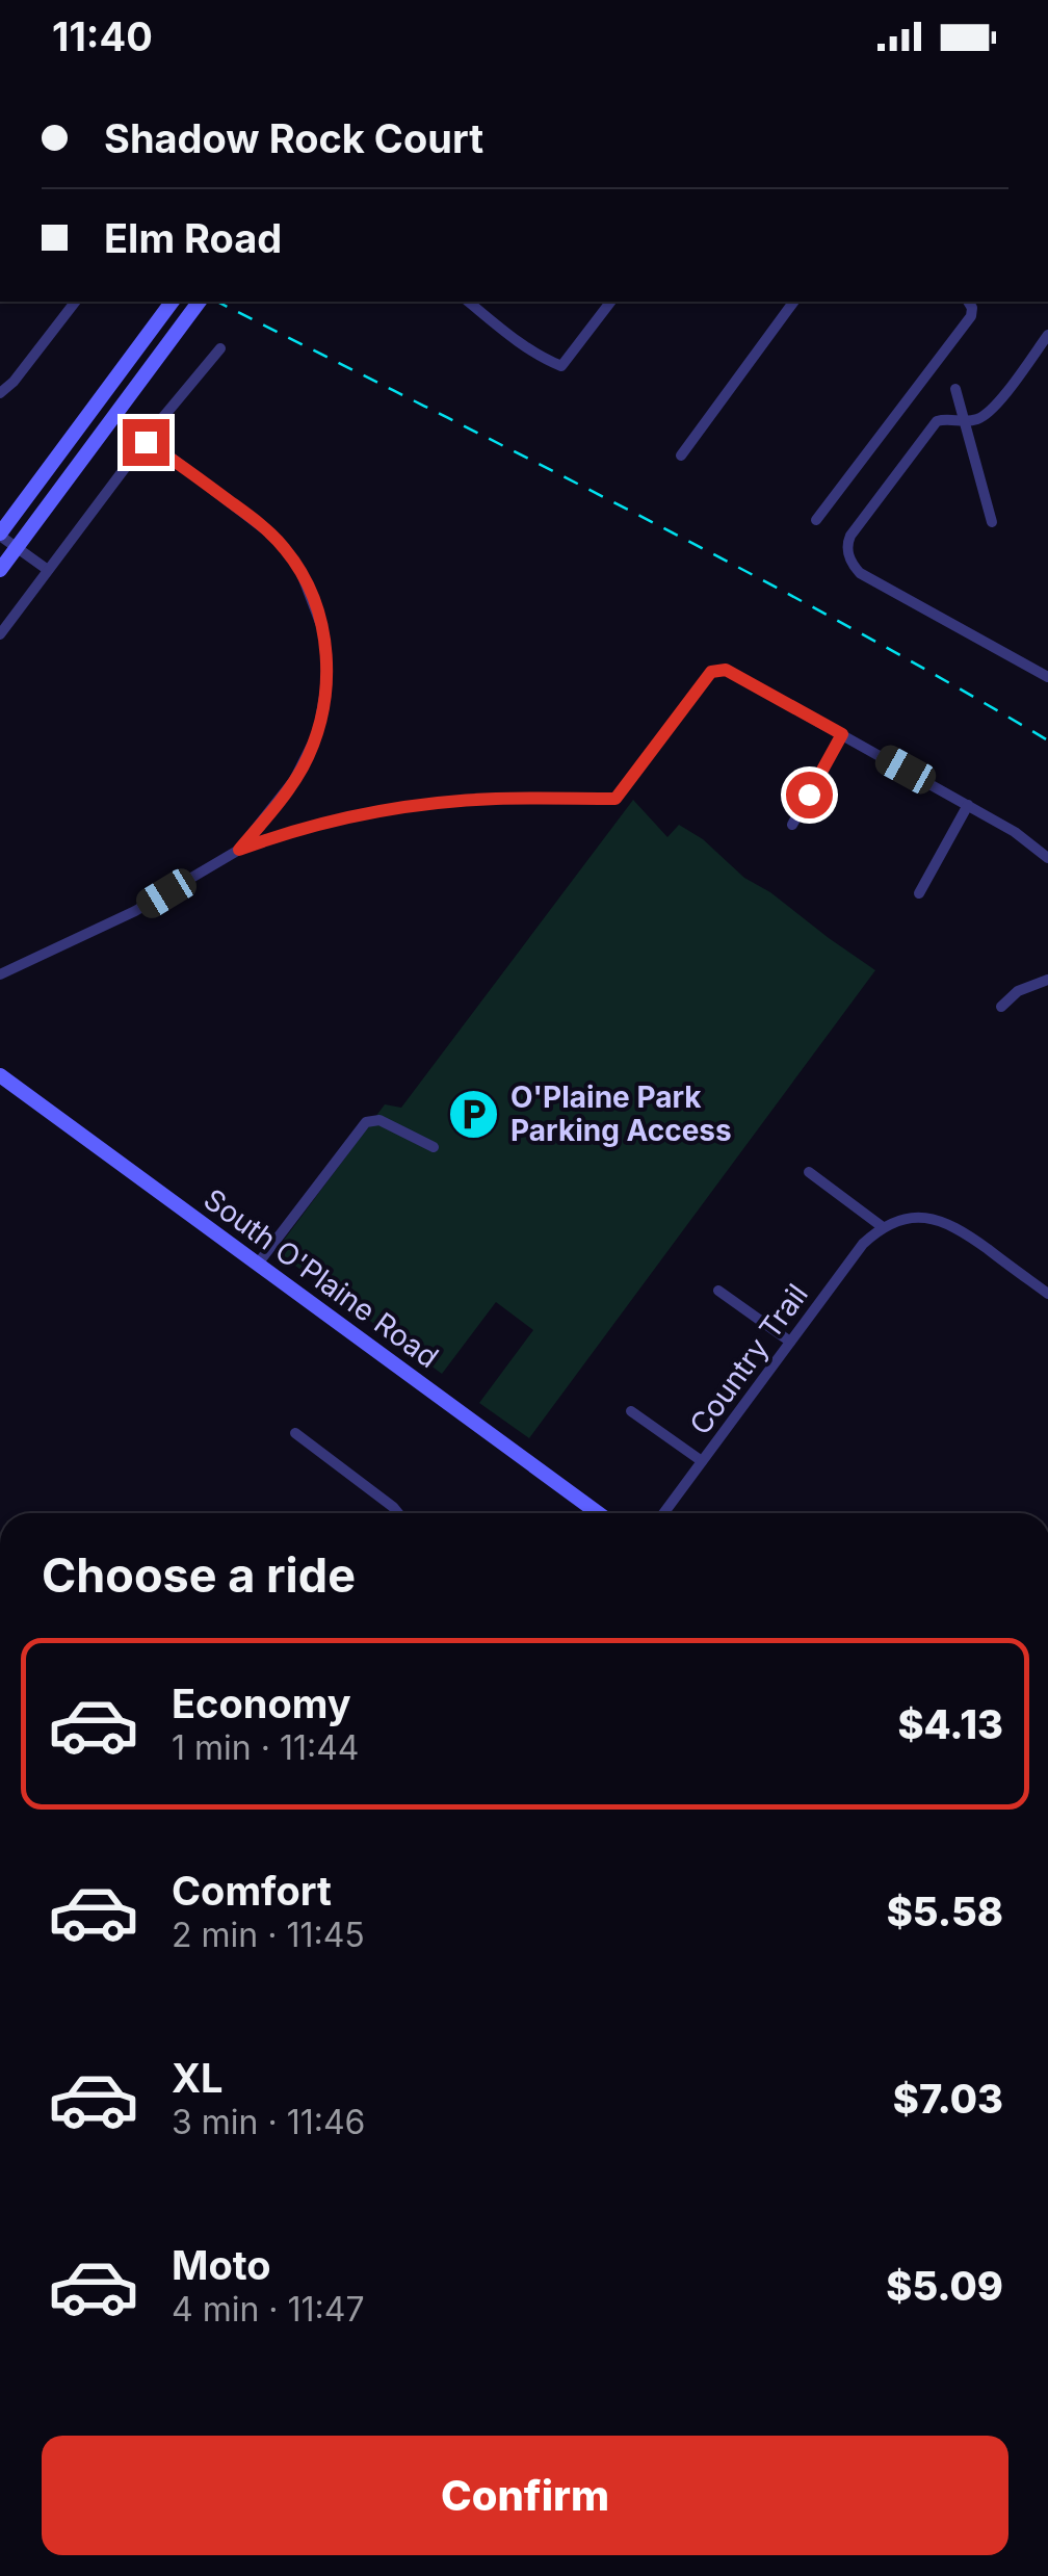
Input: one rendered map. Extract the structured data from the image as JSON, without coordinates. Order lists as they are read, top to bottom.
{
  "streets": {
    "main road": ["South O'Plaine Road"],
    "street": ["Country Trail"]
  },
  "places": {
    "parking": ["O'Plaine Park Parking Access"]
  },
  "page": {
    "status": "11:40",
    "banner": ["Shadow Rock Court", "Elm Road"],
    "heading": "Choose a ride",
    "list": [
      {
        "name": "Economy",
        "note": "1 min · 11:44",
        "value": "$4.13"
      },
      {
        "name": "Comfort",
        "note": "2 min · 11:45",
        "value": "$5.58"
      },
      {
        "name": "XL",
        "note": "3 min · 11:46",
        "value": "$7.03"
      },
      {
        "name": "Moto",
        "note": "4 min · 11:47",
        "value": "$5.09"
      }
    ],
    "buttons": "Confirm"
  }
}
